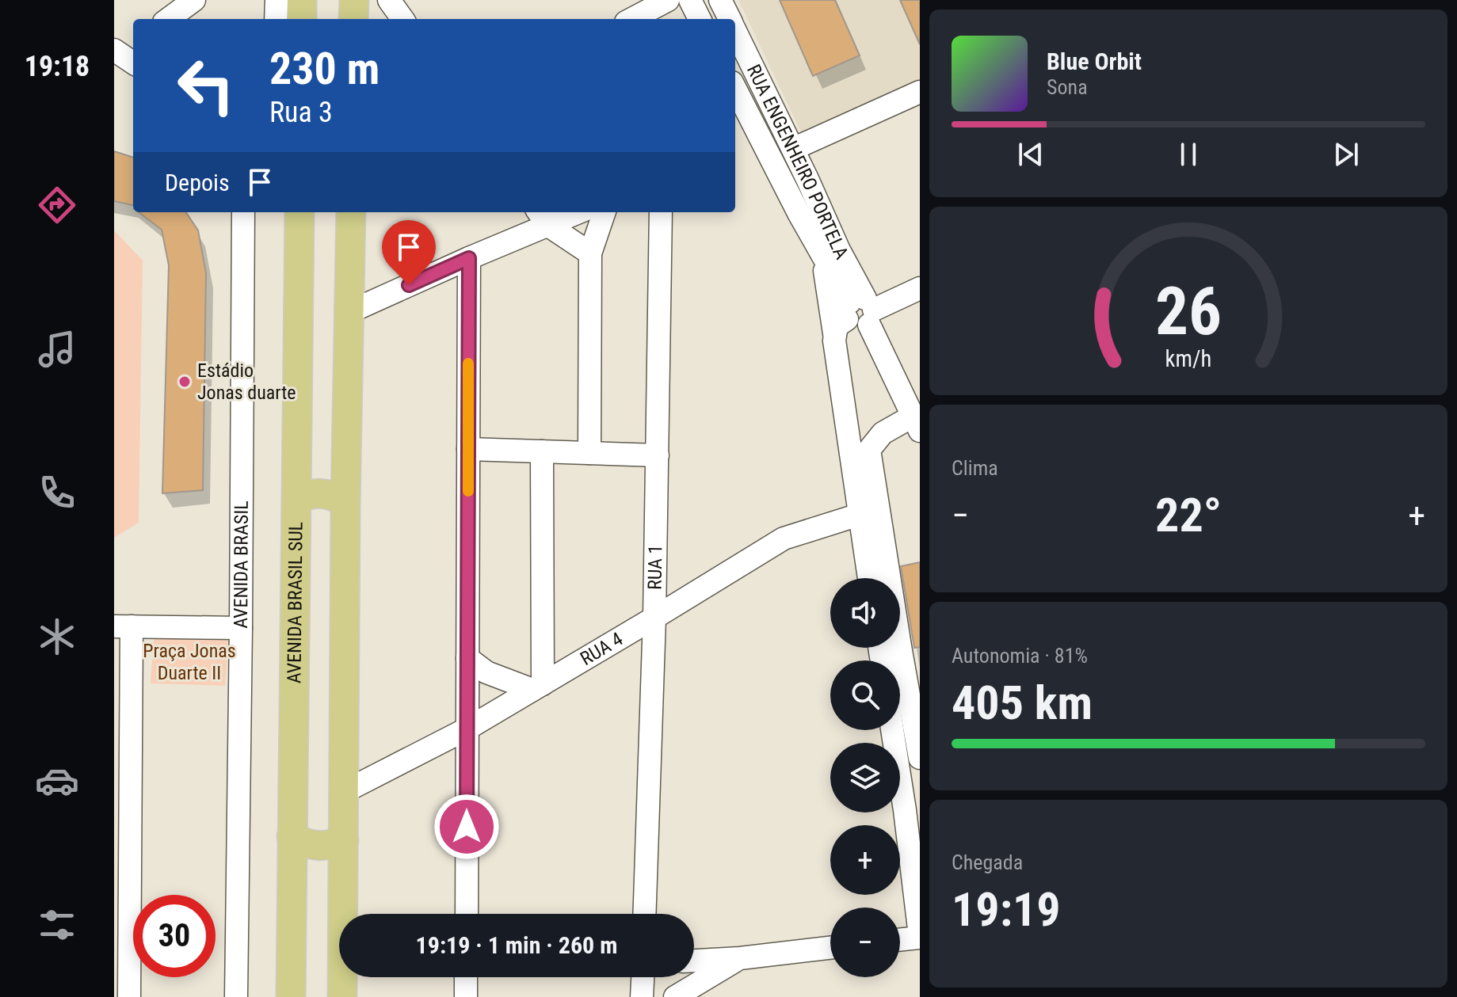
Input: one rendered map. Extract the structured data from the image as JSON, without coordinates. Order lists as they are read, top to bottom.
{
  "streets": {
    "main road": ["AVENIDA BRASIL SUL"],
    "street": [
      "RUA ENGENHEIRO PORTELA",
      "AVENIDA BRASIL",
      "RUA 1",
      "RUA 4"
    ]
  },
  "crossings": [
    ["RUA 1", "RUA 4"]
  ],
  "parks": ["Praça Jonas Duarte II"],
  "places": ["Estádio Jonas duarte"],
  "page": {
    "tabs": "19:18",
    "turn": ["230 m", "Rua 3"],
    "song": ["Blue Orbit", "Sona"],
    "then": "Depois",
    "tile": [
      "Clima",
      ["Autonomia · 81%", "405 km"],
      ["Chegada", "19:19"]
    ],
    "heat": ["−", "22°", "+"],
    "map_buttons": ["+", "−"],
    "limit": "30",
    "trip": "19:19 · 1 min · 260 m",
    "gauge": ["26", "km/h"]
  }
}
